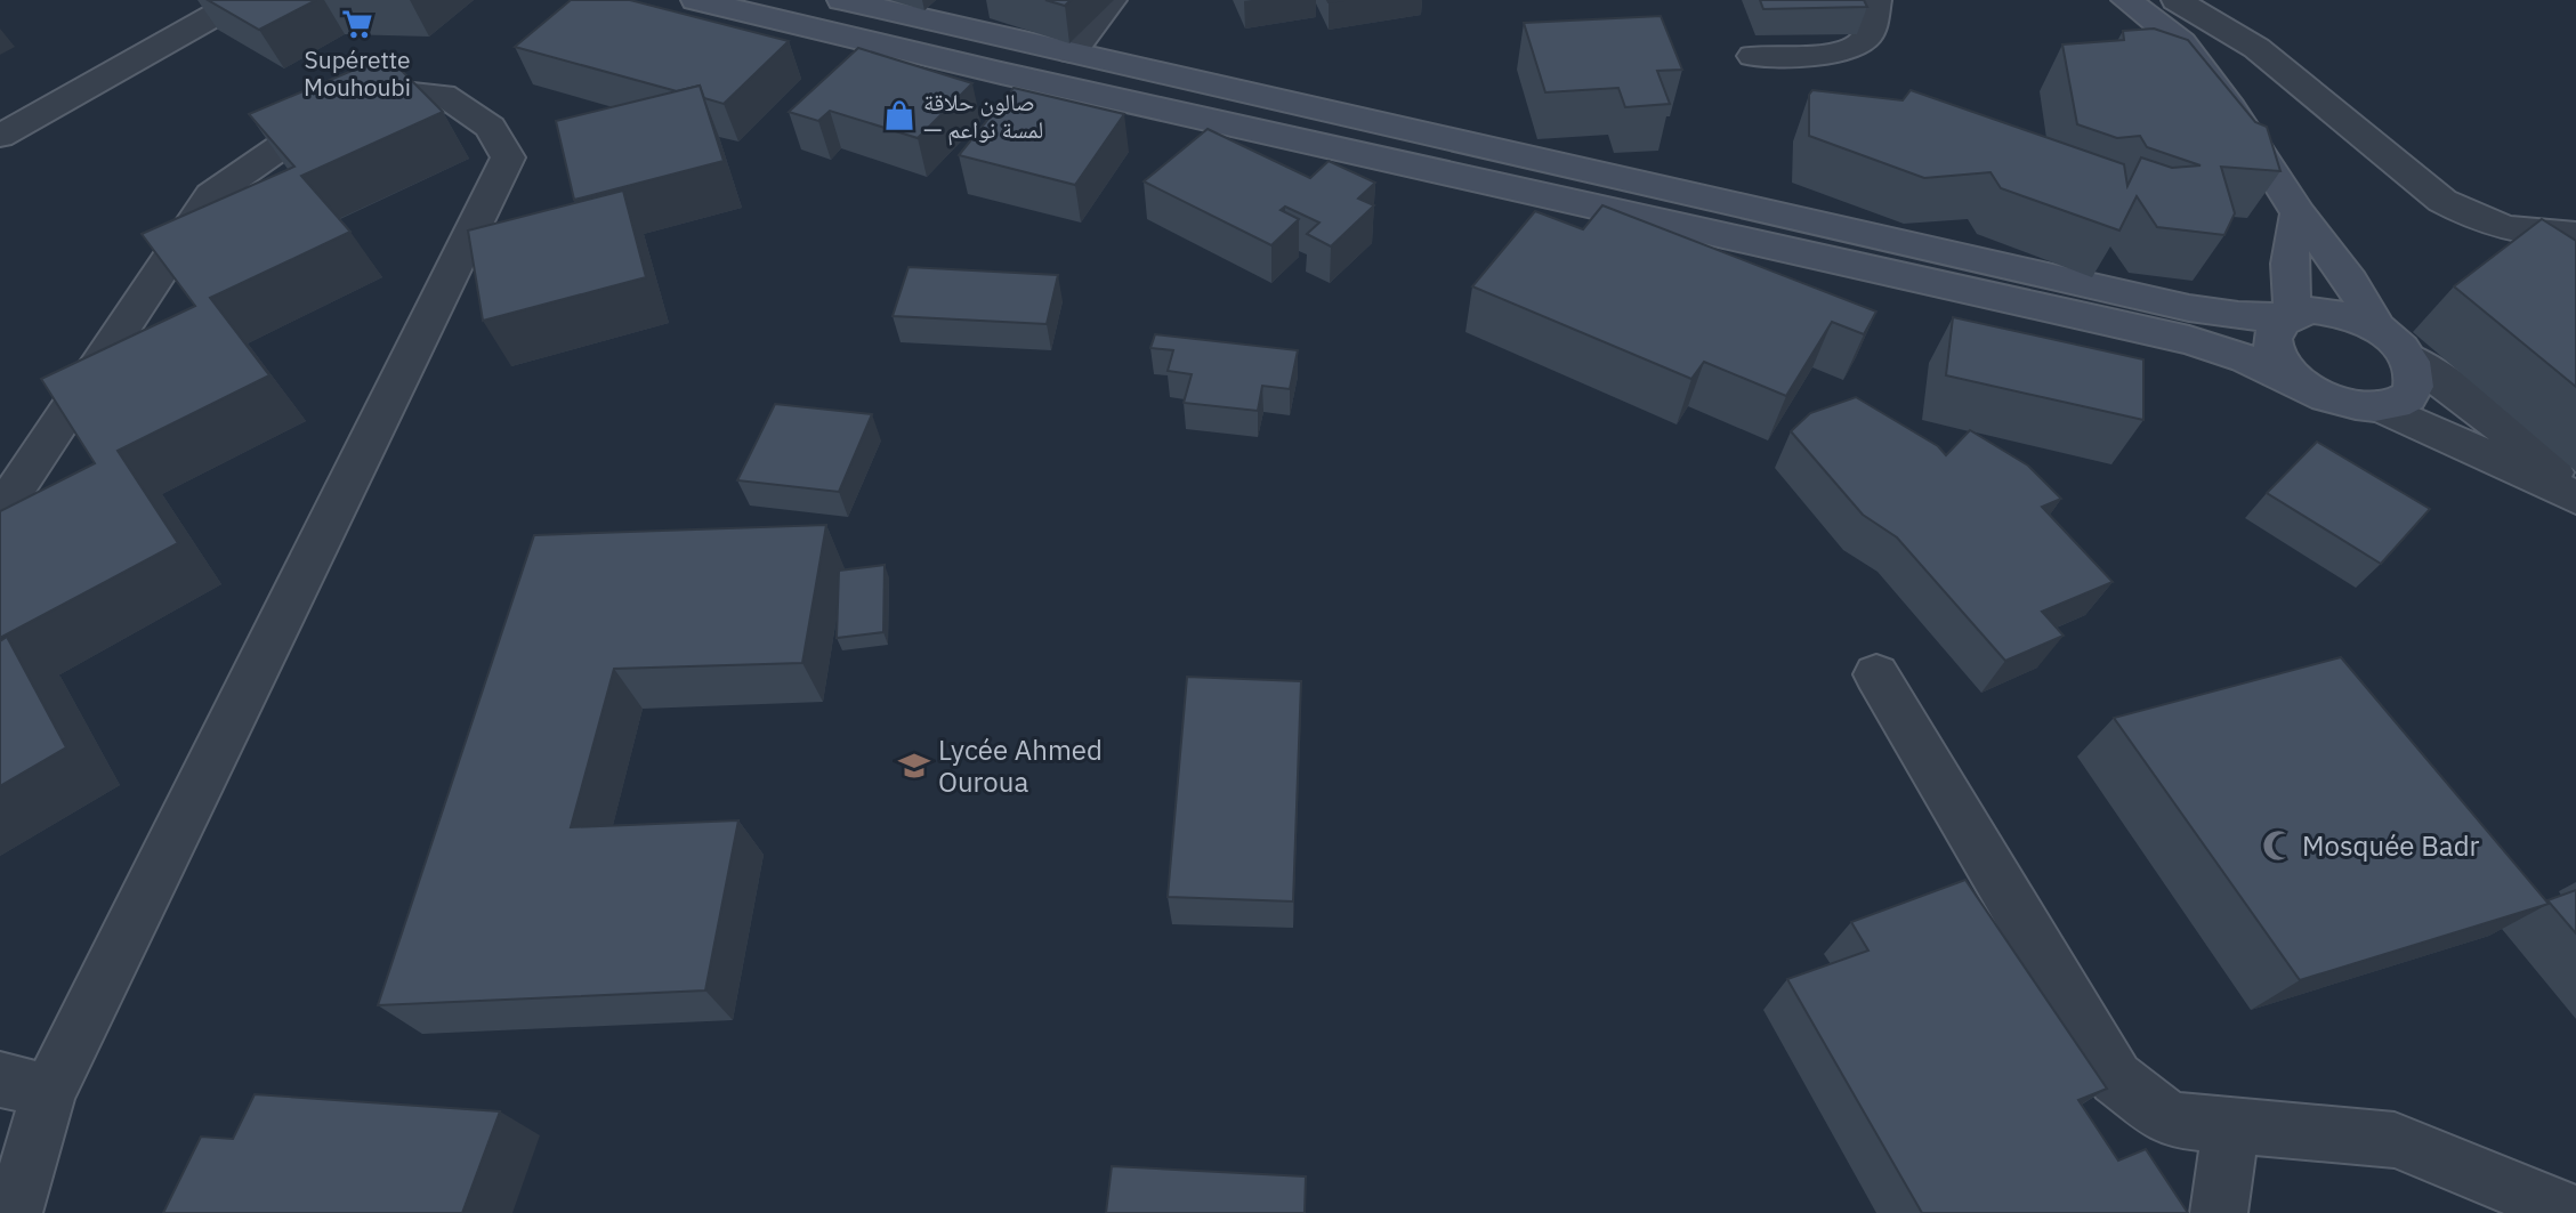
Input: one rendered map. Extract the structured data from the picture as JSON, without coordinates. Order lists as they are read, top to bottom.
{
  "places": {
    "supermarket": ["Supérette Mouhoubi"],
    "shop": ["صالون حلاقة — لمسة نواعم"],
    "school or university": ["Lycée Ahmed Ouroua"],
    "mosque": ["Mosquée Badr"]
  }
}
